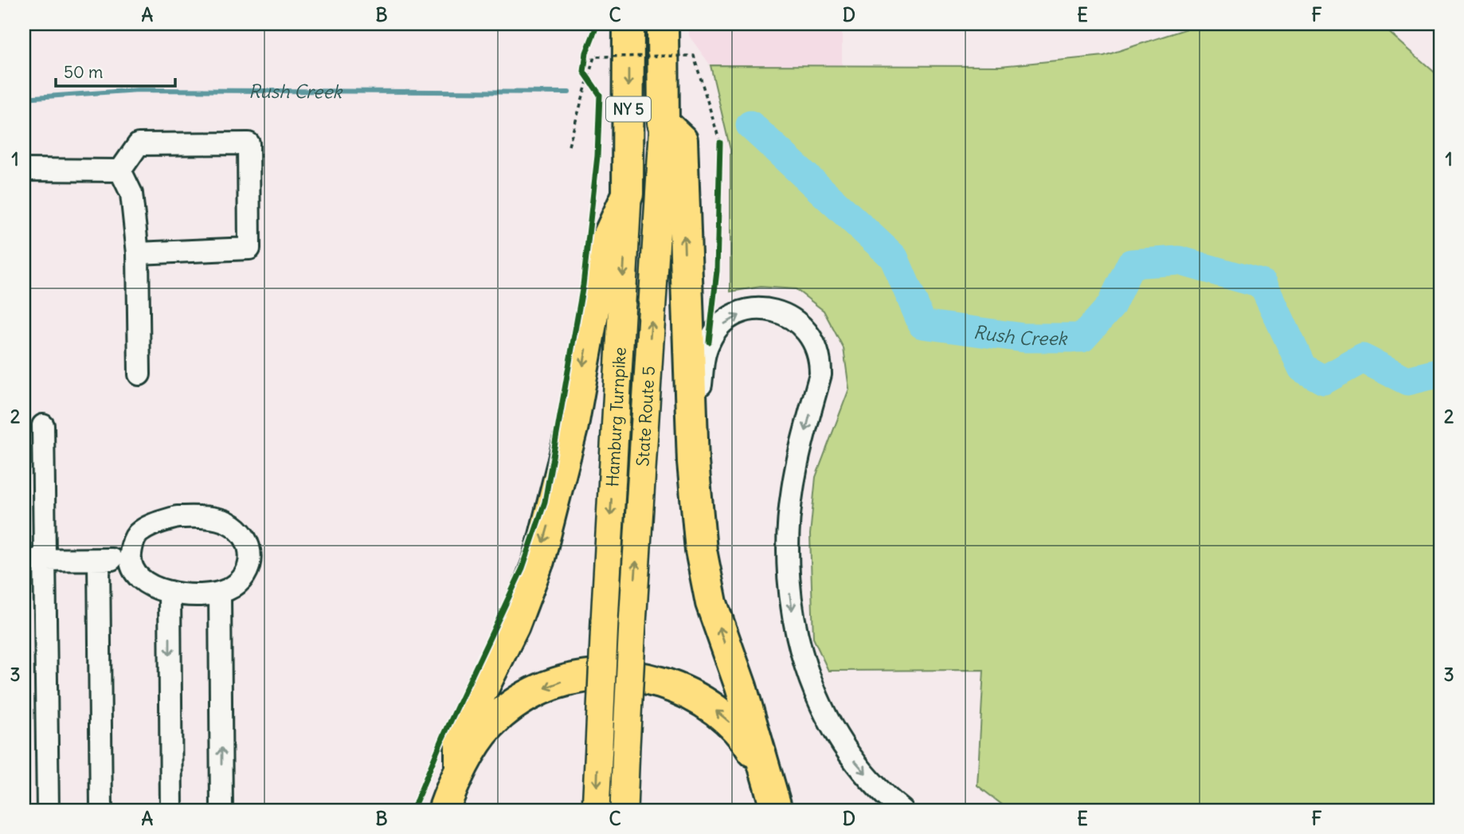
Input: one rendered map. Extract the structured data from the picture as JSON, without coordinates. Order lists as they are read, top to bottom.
{
  "streets": {
    "highway": ["NY 5", "Hamburg Turnpike", "State Route 5"]
  },
  "water": ["Rush Creek"],
  "scale_bar": "50 m",
  "grid": {
    "columns": [
      "A",
      "B",
      "C",
      "D",
      "E",
      "F"
    ],
    "rows": ["1", "2", "3"]
  }
}
